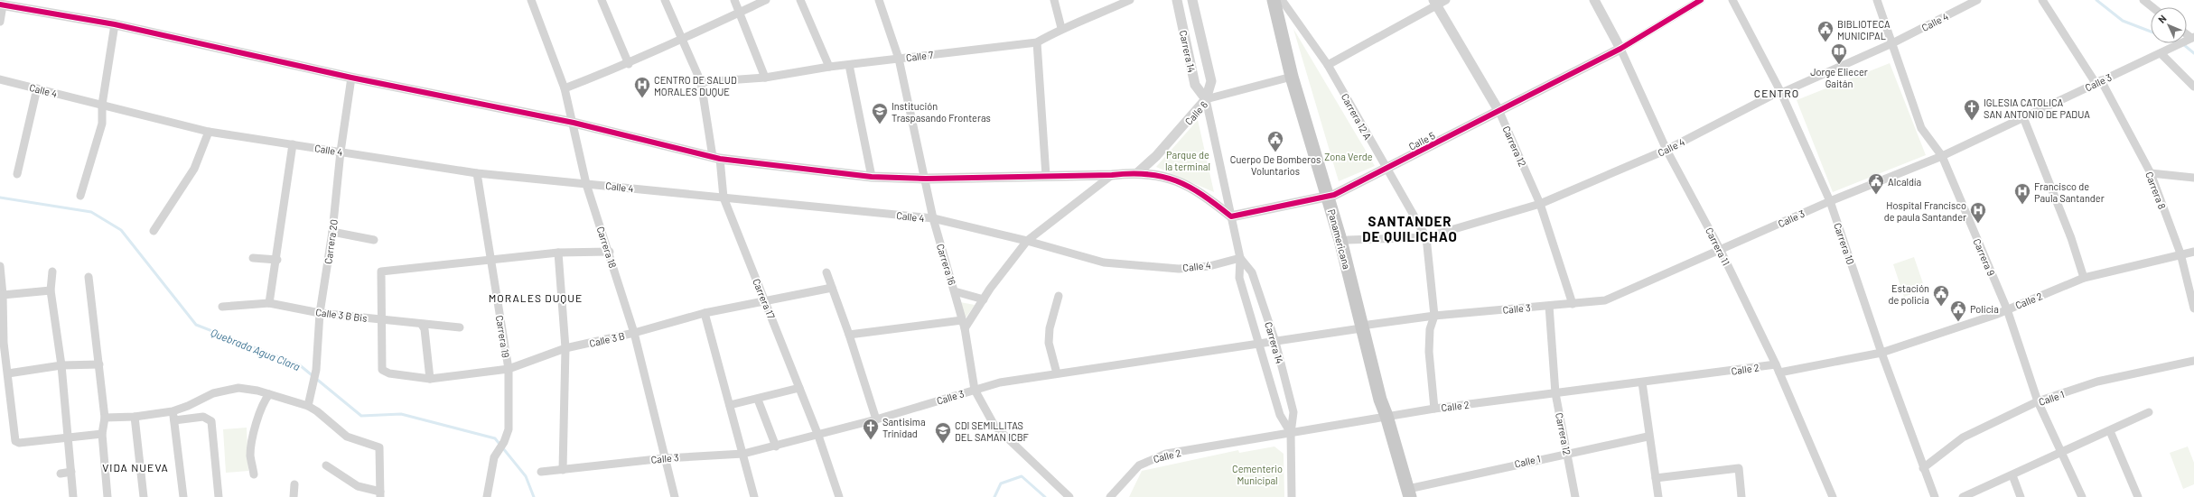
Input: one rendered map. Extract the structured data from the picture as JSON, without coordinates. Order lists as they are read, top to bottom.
{
  "streets": {
    "main road": ["Panamericana"],
    "street": [
      "Calle 4",
      "Carrera 14",
      "Calle 7",
      "Calle 3",
      "Calle 6",
      "Carrera 12 A",
      "Calle 5",
      "Carrera 12",
      "Carrera 8",
      "Carrera 20",
      "Carrera 10",
      "Carrera 11",
      "Carrera 18",
      "Carrera 9",
      "Carrera 16",
      "Carrera 17",
      "Calle 2",
      "Calle 3 B Bis",
      "Carrera 19",
      "Calle 3 B",
      "Calle 1"
    ]
  },
  "crossings": [
    ["Calle 4", "Carrera 14"],
    ["Calle 4", "Carrera 12 A"],
    ["Calle 4", "Carrera 12"],
    ["Calle 4", "Panamericana"],
    ["Calle 4", "Carrera 20"],
    ["Calle 4", "Carrera 10"],
    ["Calle 4", "Carrera 11"],
    ["Calle 4", "Carrera 18"],
    ["Calle 4", "Carrera 9"],
    ["Calle 4", "Carrera 16"],
    ["Calle 4", "Carrera 17"],
    ["Calle 4", "Carrera 19"],
    ["Carrera 14", "Calle 3"],
    ["Carrera 14", "Calle 6"],
    ["Carrera 14", "Calle 5"],
    ["Carrera 14", "Calle 2"],
    ["Calle 7", "Carrera 16"],
    ["Calle 7", "Carrera 17"],
    ["Calle 3", "Carrera 12 A"],
    ["Calle 3", "Carrera 12"],
    ["Calle 3", "Carrera 8"],
    ["Calle 3", "Panamericana"],
    ["Calle 3", "Carrera 10"],
    ["Calle 3", "Carrera 11"],
    ["Calle 3", "Carrera 18"],
    ["Calle 3", "Carrera 9"],
    ["Calle 3", "Carrera 16"],
    ["Calle 3", "Carrera 17"],
    ["Calle 6", "Panamericana"],
    ["Carrera 12 A", "Calle 5"],
    ["Carrera 12 A", "Panamericana"],
    ["Carrera 12 A", "Calle 2"],
    ["Calle 5", "Carrera 12"],
    ["Calle 5", "Panamericana"],
    ["Calle 5", "Carrera 11"],
    ["Carrera 12", "Calle 2"],
    ["Carrera 12", "Calle 1"],
    ["Carrera 8", "Calle 2"],
    ["Panamericana", "Calle 2"],
    ["Panamericana", "Calle 1"],
    ["Carrera 20", "Calle 3 B Bis"],
    ["Carrera 10", "Calle 2"],
    ["Carrera 10", "Calle 1"],
    ["Carrera 11", "Calle 2"],
    ["Carrera 18", "Calle 3 B"],
    ["Carrera 9", "Calle 2"],
    ["Carrera 9", "Calle 1"],
    ["Carrera 17", "Calle 3 B"],
    ["Calle 3 B Bis", "Calle 3 B"],
    ["Carrera 19", "Calle 3 B"]
  ],
  "districts": [
    "CENTRO",
    "SANTANDER DE QUILICHAO",
    "MORALES DUQUE",
    "VIDA NUEVA"
  ],
  "water": ["Quebrada Agua Clara"],
  "parks": ["Parque de la terminal", "Zona Verde", "Cementerio Municipal"],
  "places": {
    "public building": [
      "BIBLIOTECA MUNICIPAL",
      "Cuerpo De Bomberos Voluntarios",
      "Alcaldía",
      "Estación de policia",
      "Policia"
    ],
    "library": ["Jorge Eliecer Gaitán"],
    "hospital": ["CENTRO DE SALUD MORALES DUQUE", "Francisco de Paula Santander", "Hospital Francisco de paula Santander"],
    "church": ["IGLESIA CATOLICA SAN ANTONIO DE PADUA", "Santisima Trinidad"],
    "school or university": ["Institución Traspasando Fronteras", "CDI SEMILLITAS DEL SAMAN ICBF"]
  },
  "north": "top left"
}
